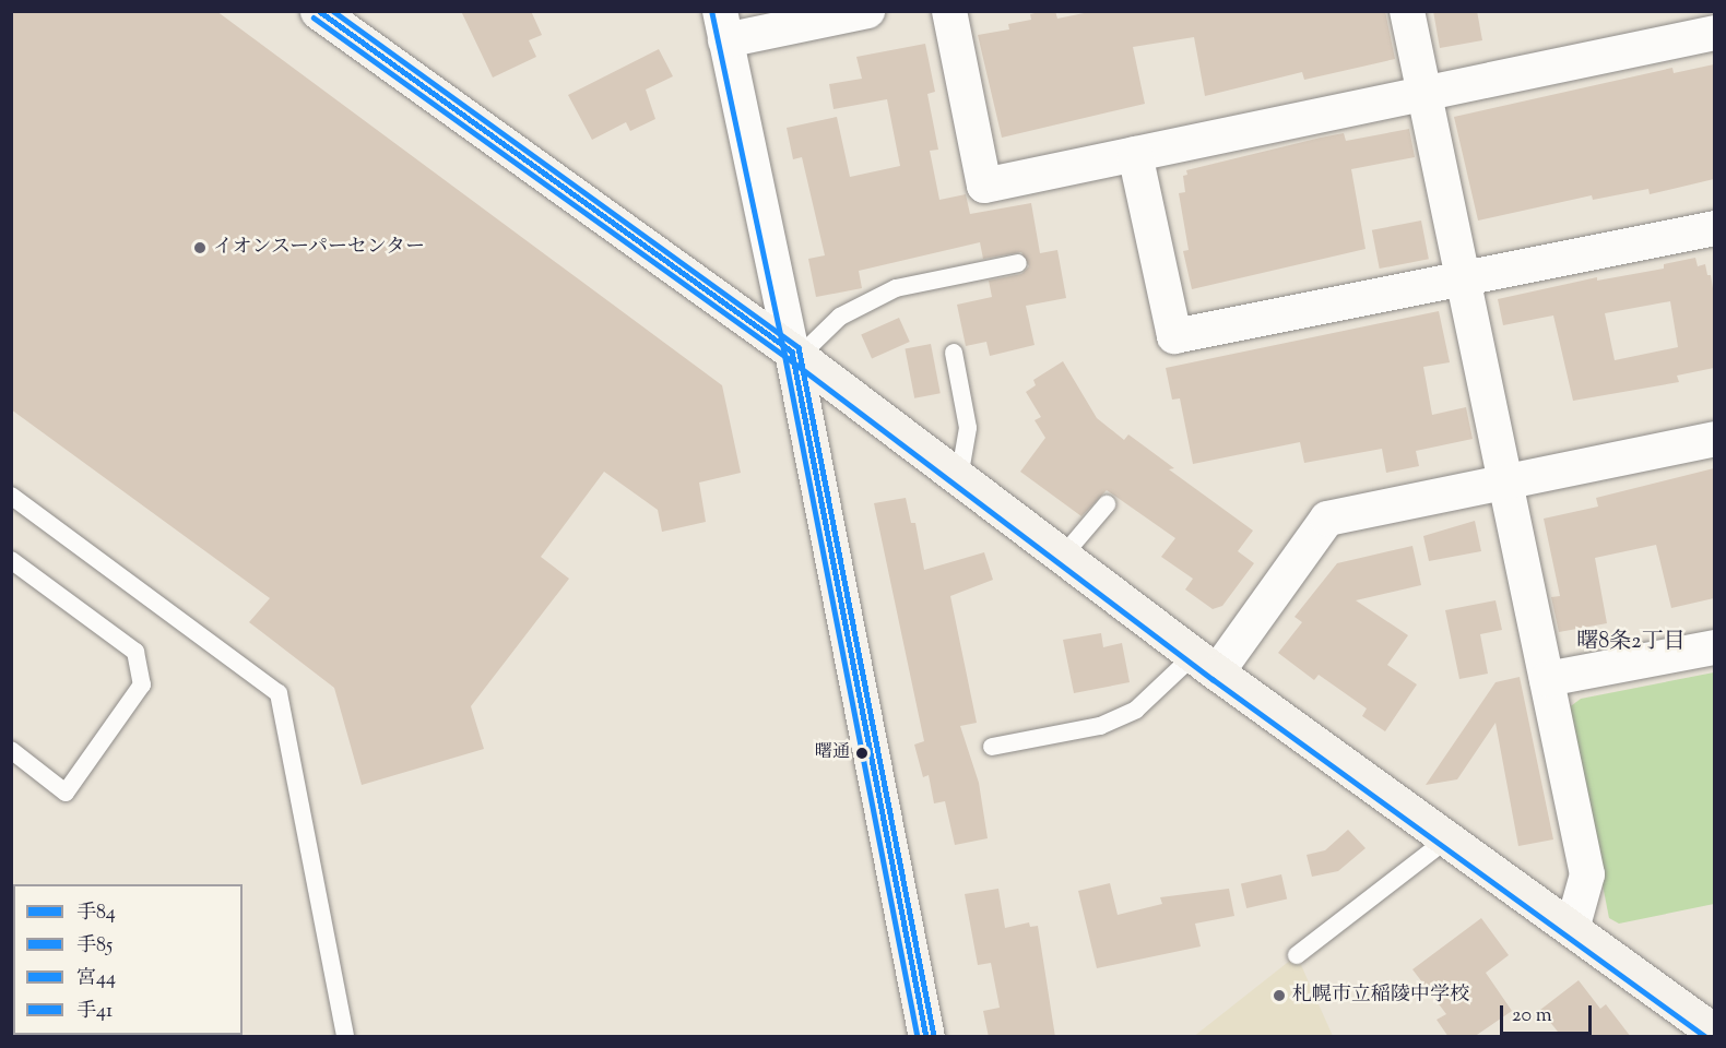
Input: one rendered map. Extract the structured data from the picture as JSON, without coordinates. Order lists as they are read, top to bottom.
{
  "districts": ["曙8条2丁目"],
  "places": ["イオンスーパーセンター", "曙通", "札幌市立稲陵中学校"],
  "lines": [
    "transit line 手84",
    "transit line 宮44",
    "transit line 手41",
    "transit line 手85"
  ],
  "legend": [
    "手84",
    "手85",
    "宮44",
    "手41"
  ],
  "scale_bar": "20 m"
}
